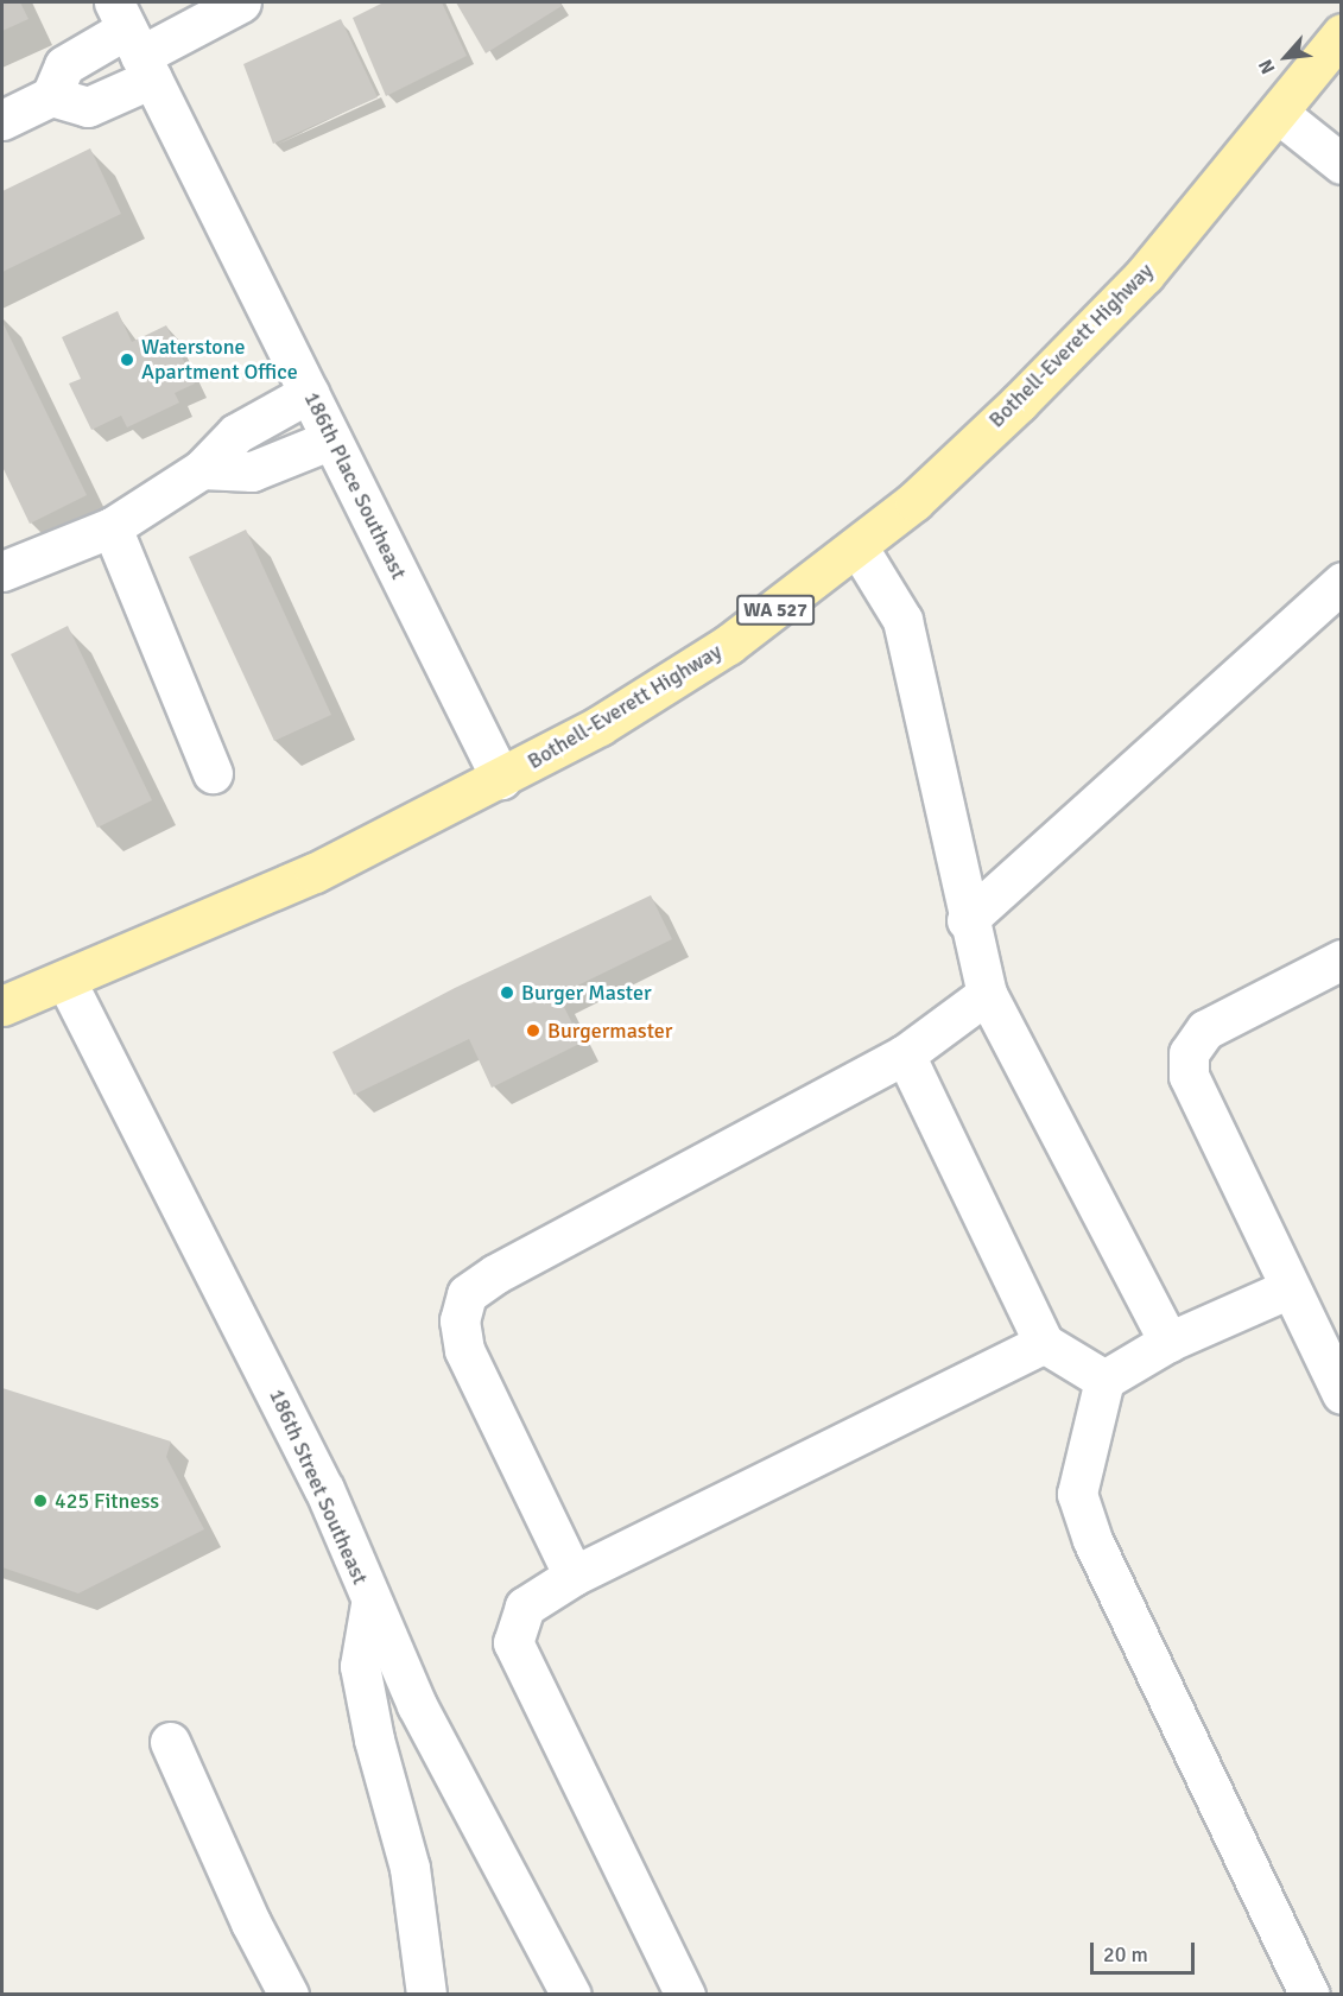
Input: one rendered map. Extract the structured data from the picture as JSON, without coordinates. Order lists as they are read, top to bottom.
{
  "streets": {
    "main road": ["Bothell-Everett Highway", "WA 527"],
    "street": ["186th Place Southeast", "186th Street Southeast"]
  },
  "crossings": [
    ["Bothell-Everett Highway", "186th Place Southeast"],
    ["Bothell-Everett Highway", "186th Street Southeast"]
  ],
  "places": [
    "Waterstone Apartment Office",
    "Burger Master",
    "Burgermaster",
    "425 Fitness"
  ],
  "scale_bar": "20 m",
  "north": "bottom left"
}
